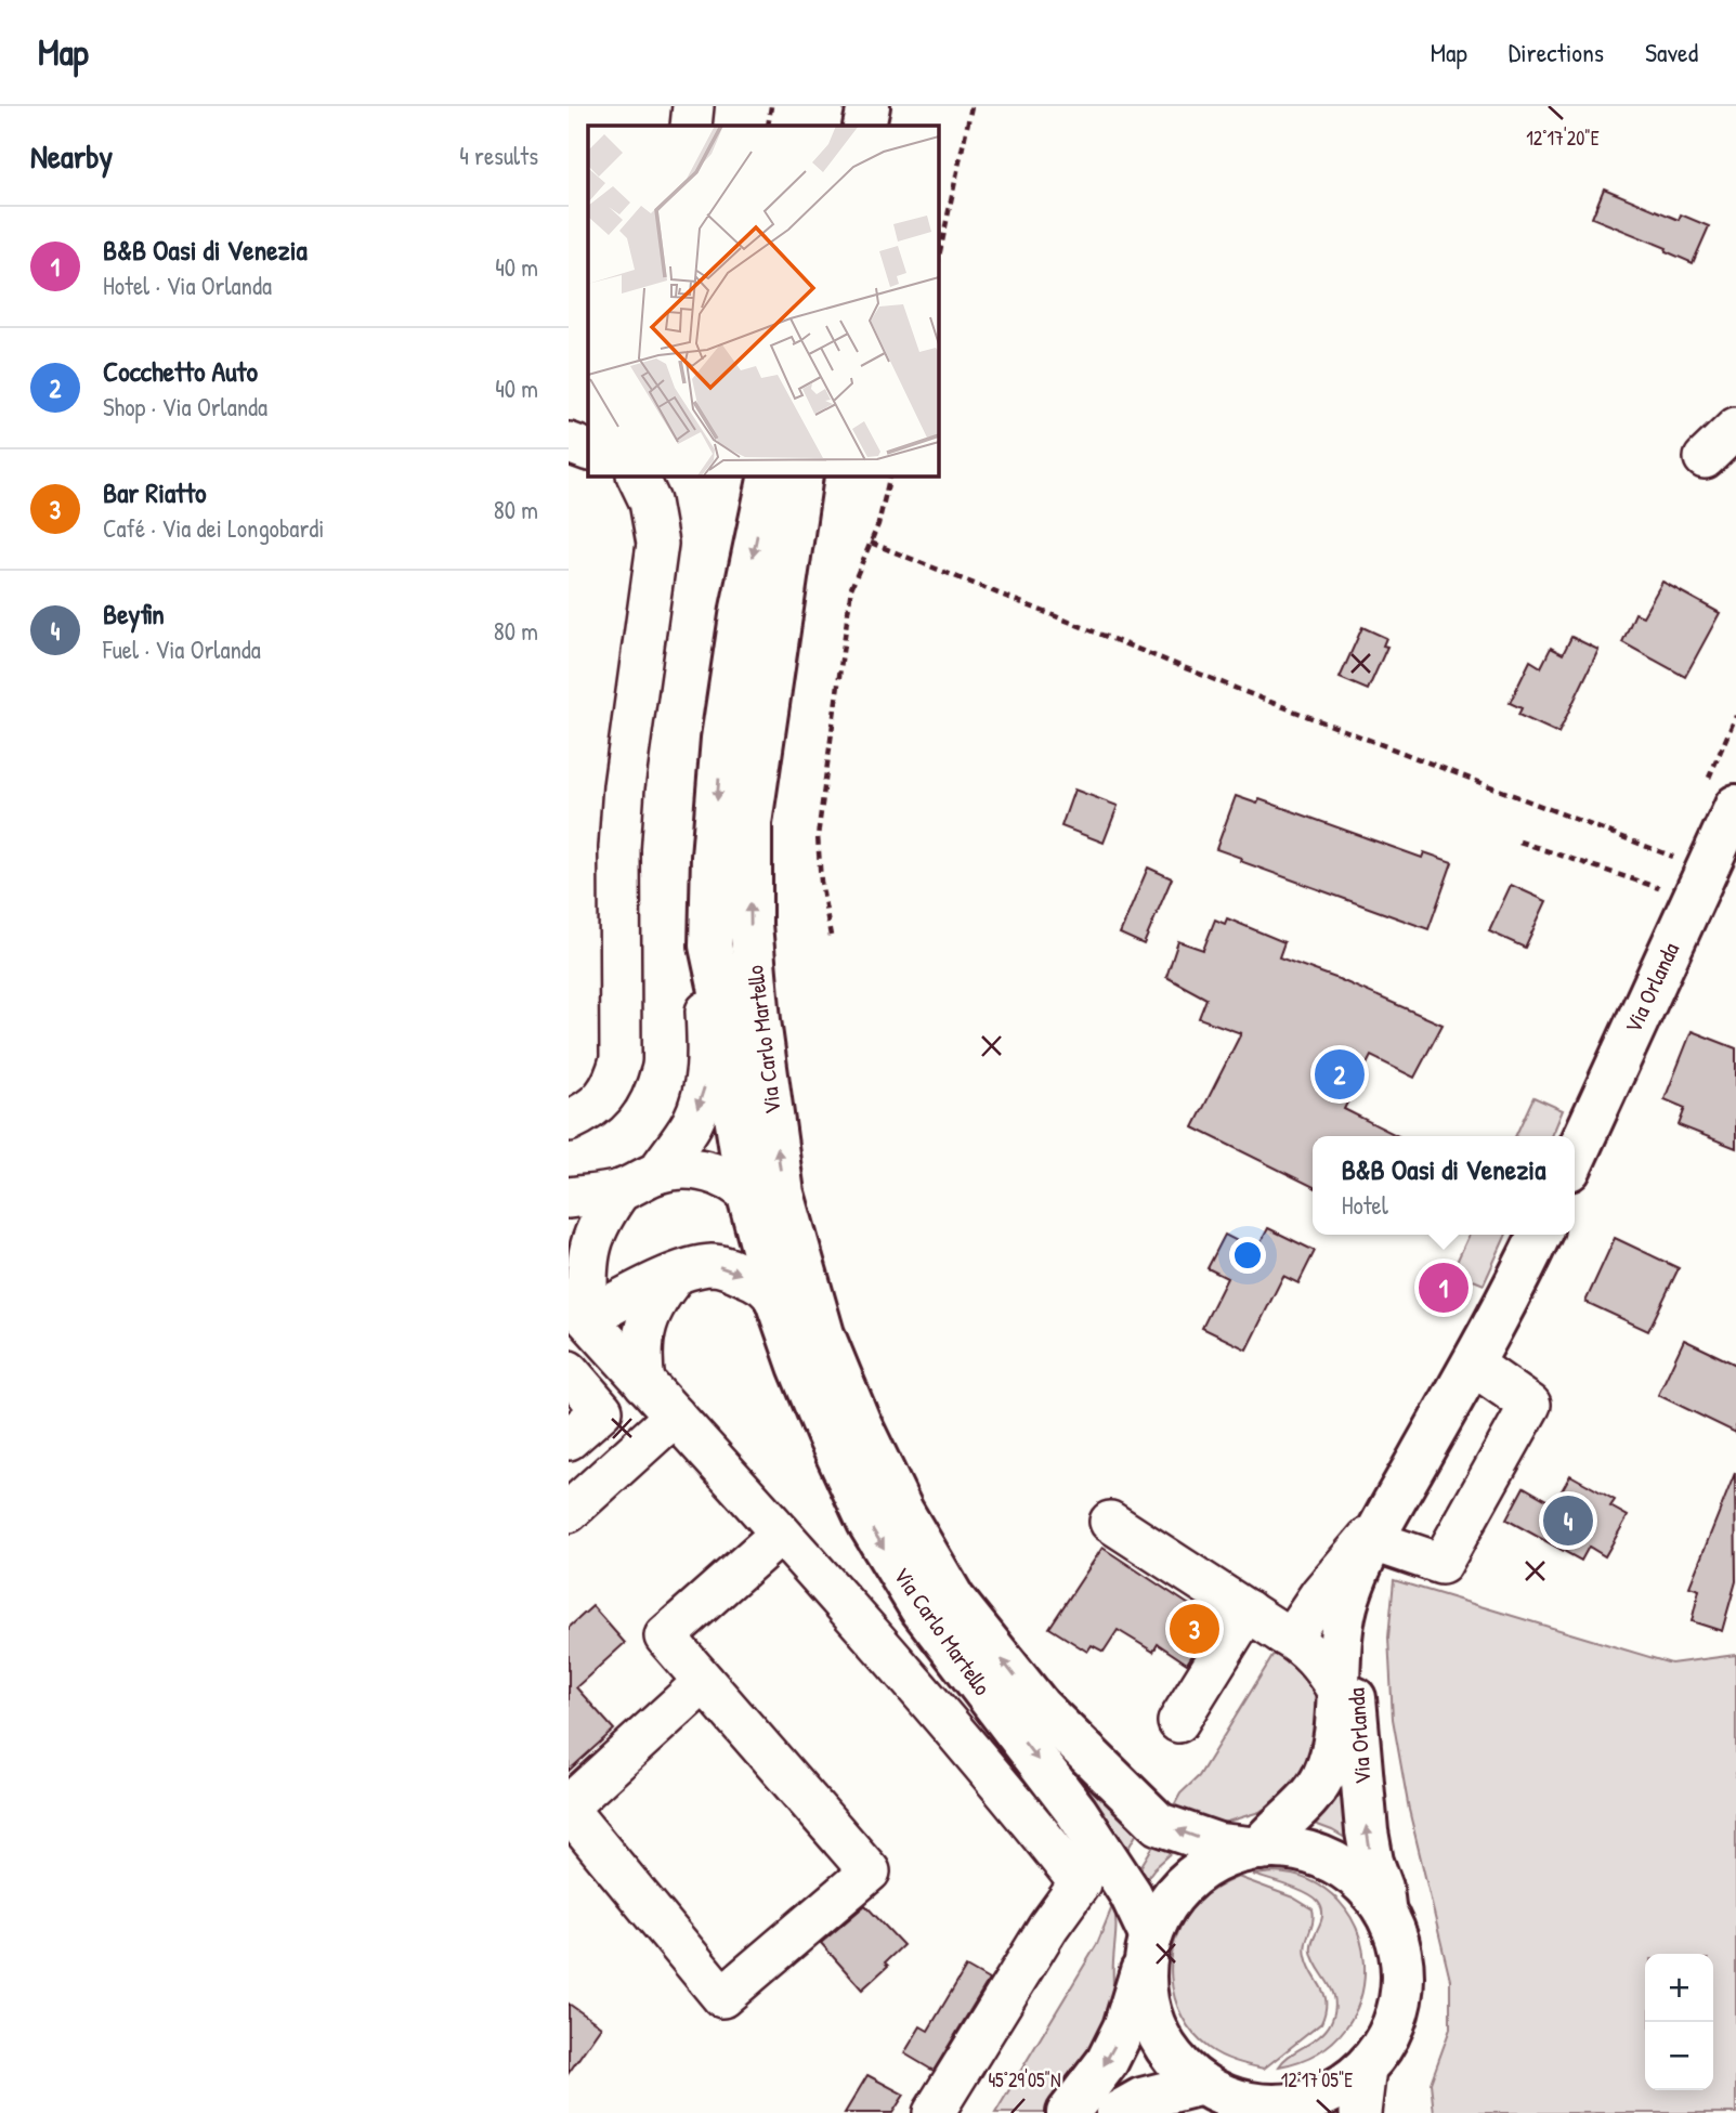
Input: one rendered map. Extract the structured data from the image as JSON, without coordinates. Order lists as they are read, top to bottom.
{
  "streets": {
    "main road": ["Via Orlanda", "Via Carlo Martello"]
  },
  "crossings": [
    ["Via Orlanda", "Via Carlo Martello"]
  ],
  "page": {
    "header": "Map",
    "nav": ["Map", "Directions", "Saved"],
    "heading": ["Nearby", "4 results"],
    "list": [
      {
        "mark": "1",
        "name": "B&B Oasi di Venezia",
        "note": "Hotel · Via Orlanda",
        "value": "40 m"
      },
      {
        "mark": "2",
        "name": "Cocchetto Auto",
        "note": "Shop · Via Orlanda",
        "value": "40 m"
      },
      {
        "mark": "3",
        "name": "Bar Riatto",
        "note": "Café · Via dei Longobardi",
        "value": "80 m"
      },
      {
        "mark": "4",
        "name": "Beyfin",
        "note": "Fuel · Via Orlanda",
        "value": "80 m"
      }
    ],
    "pins": [
      "2",
      "1",
      "4",
      "3"
    ],
    "popup": ["B&B Oasi di Venezia", "Hotel"],
    "map_buttons": ["+", "−"]
  },
  "coordinates": ["12°17'20\"E", "45°29'05\"N", "12°17'05\"E"]
}
